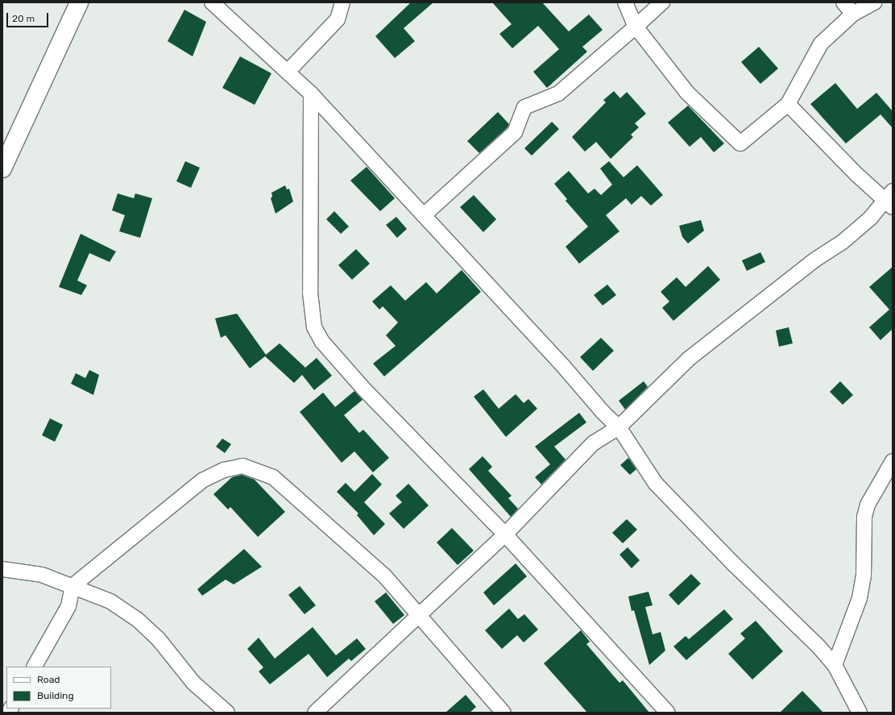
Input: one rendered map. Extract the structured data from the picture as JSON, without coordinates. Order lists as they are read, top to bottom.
{
  "legend": ["Road", "Building"],
  "scale_bar": "20 m"
}
